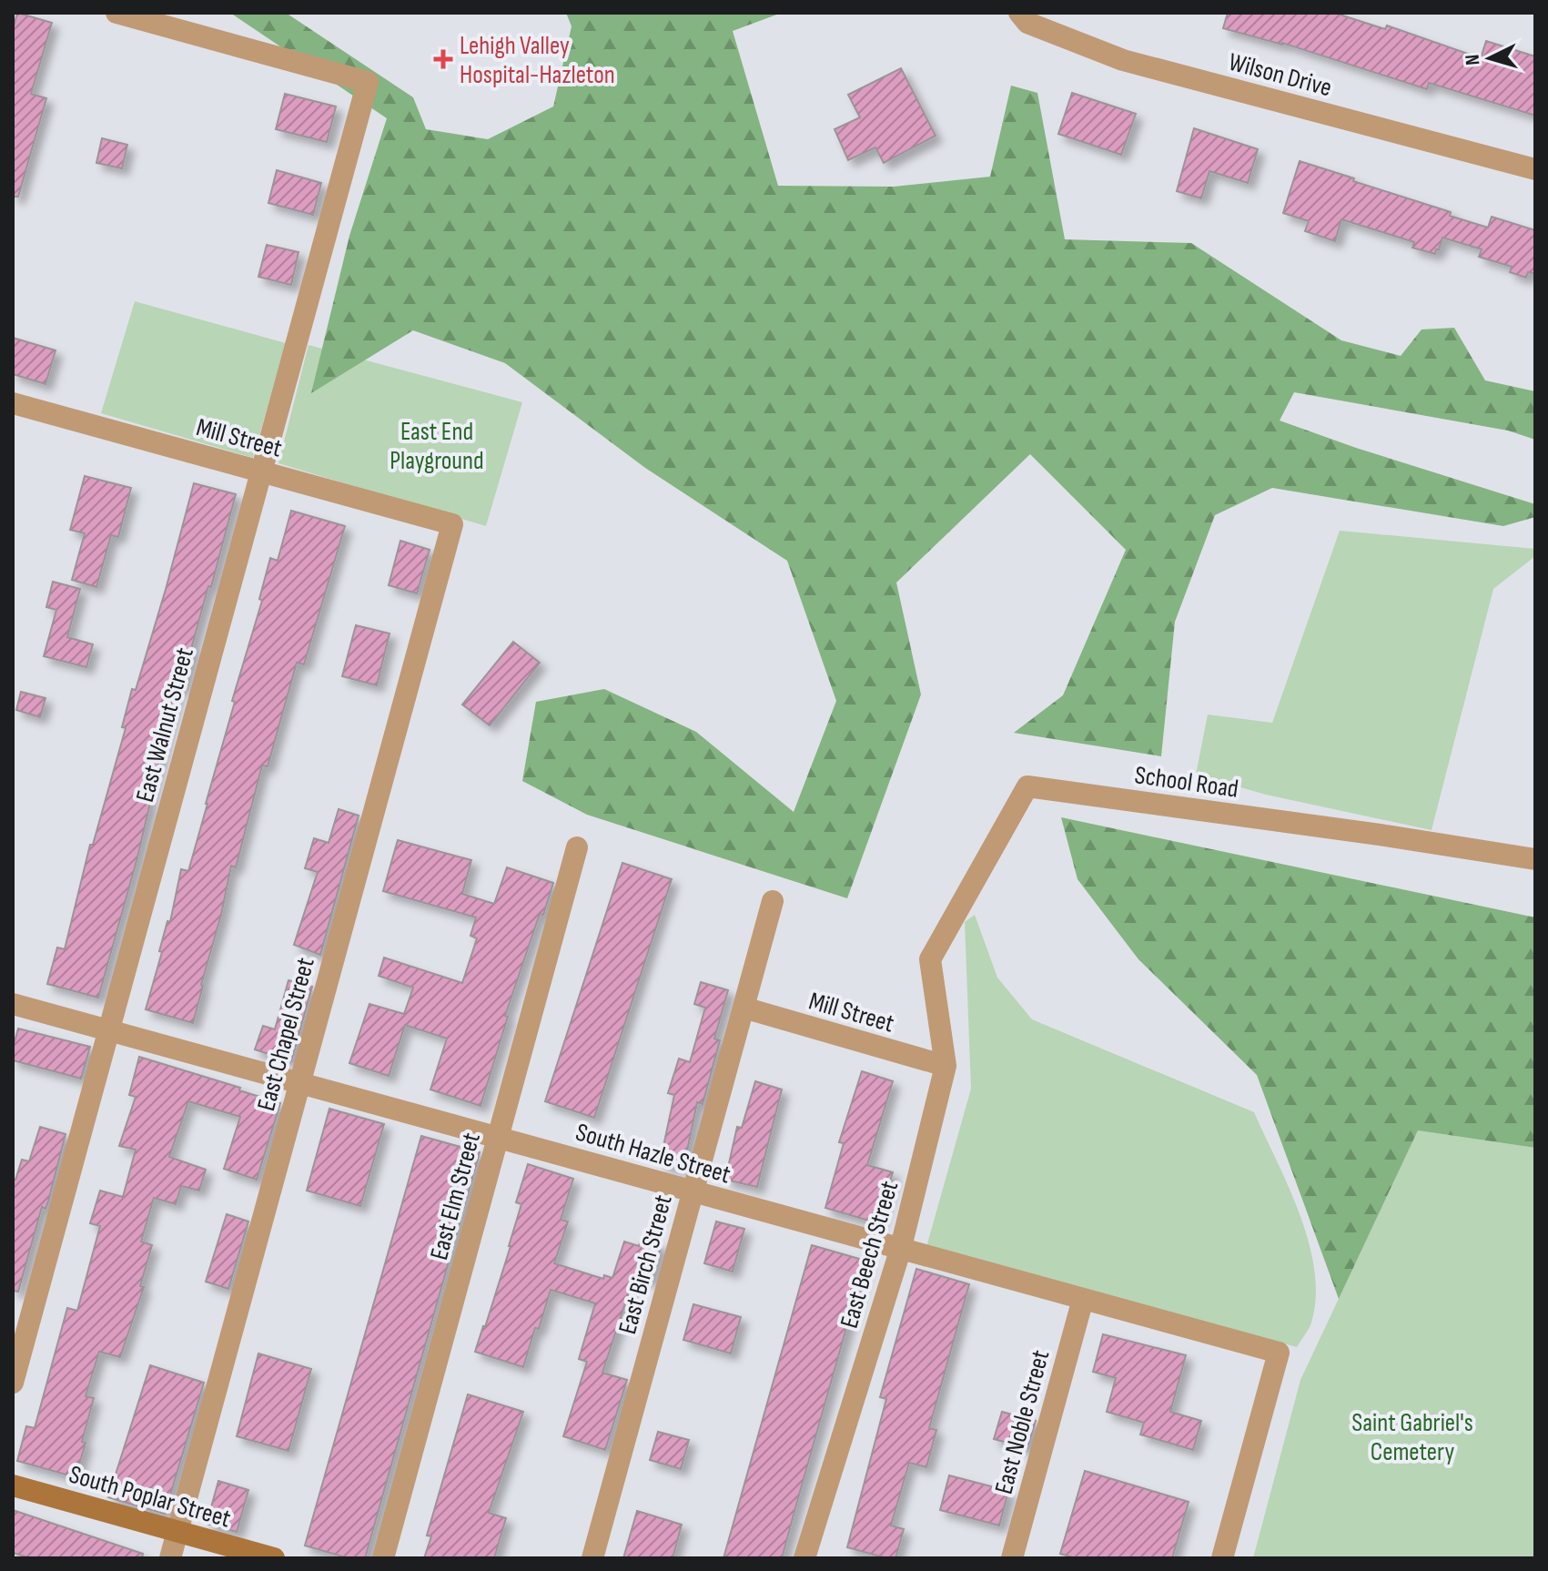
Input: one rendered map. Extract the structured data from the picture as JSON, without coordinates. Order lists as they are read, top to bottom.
{
  "streets": {
    "main road": ["South Poplar Street"],
    "street": [
      "Wilson Drive",
      "Mill Street",
      "East Walnut Street",
      "School Road",
      "East Chapel Street",
      "South Hazle Street",
      "East Elm Street",
      "East Beech Street",
      "East Birch Street",
      "East Noble Street"
    ]
  },
  "crossings": [
    ["Mill Street", "East Walnut Street"],
    ["Mill Street", "East Chapel Street"],
    ["Mill Street", "East Beech Street"],
    ["Mill Street", "East Birch Street"],
    ["East Walnut Street", "South Hazle Street"],
    ["School Road", "East Beech Street"],
    ["East Chapel Street", "South Hazle Street"],
    ["East Chapel Street", "South Poplar Street"],
    ["South Hazle Street", "East Elm Street"],
    ["South Hazle Street", "East Beech Street"],
    ["South Hazle Street", "East Birch Street"],
    ["South Hazle Street", "East Noble Street"]
  ],
  "parks": ["East End Playground", "Saint Gabriel's Cemetery"],
  "places": {
    "health": ["Lehigh Valley Hospital-Hazleton"]
  },
  "north": "left"
}
